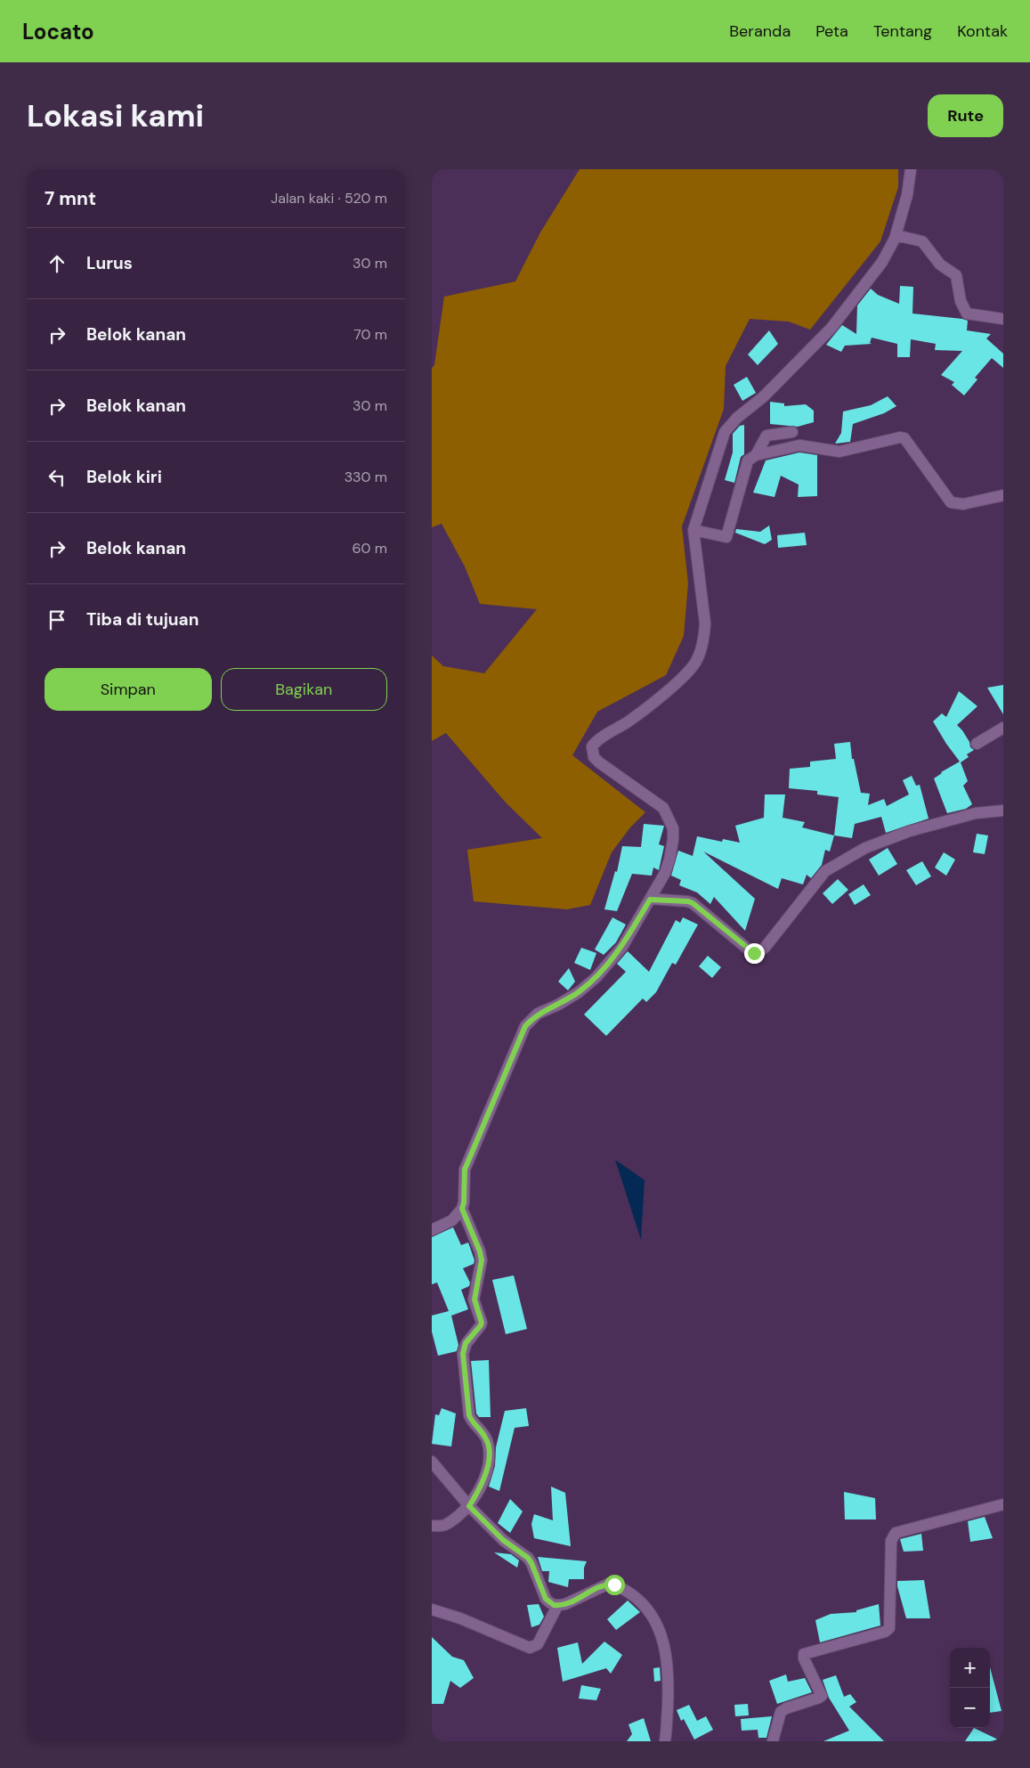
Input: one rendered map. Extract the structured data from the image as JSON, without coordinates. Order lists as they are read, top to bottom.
{
  "page": {
    "header": "Locato",
    "nav": [
      "Beranda",
      "Peta",
      "Tentang",
      "Kontak"
    ],
    "buttons": [
      "Rute",
      ["Simpan", "Bagikan"]
    ],
    "title": "Lokasi kami",
    "heading": ["7 mnt", "Jalan kaki · 520 m"],
    "list": [
      ["Lurus", "30 m"],
      ["Belok kanan", "70 m"],
      ["Belok kanan", "30 m"],
      ["Belok kiri", "330 m"],
      ["Belok kanan", "60 m"],
      "Tiba di tujuan"
    ],
    "map_buttons": ["+", "−"]
  }
}
